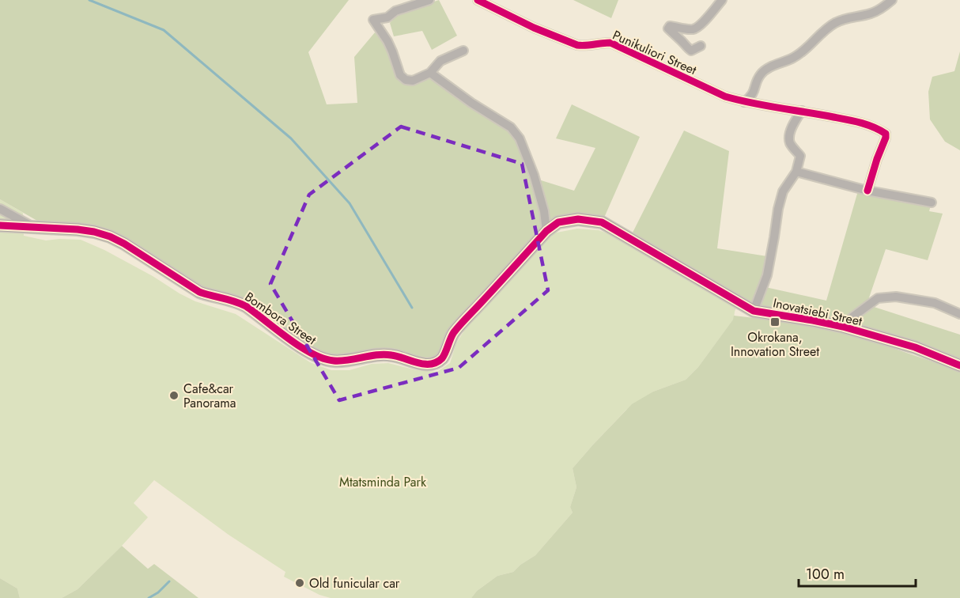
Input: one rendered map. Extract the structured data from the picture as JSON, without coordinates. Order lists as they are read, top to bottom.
{
  "streets": {
    "street": ["Punikuliori Street", "Inovatsiebi Street", "Bombora Street"]
  },
  "crossings": [
    ["Inovatsiebi Street", "Bombora Street"]
  ],
  "parks": ["Mtatsminda Park"],
  "places": {
    "transit": ["Okrokana, Innovation Street"],
    "other": ["Cafe&car Panorama", "Old funicular car"]
  },
  "scale_bar": "100 m"
}
